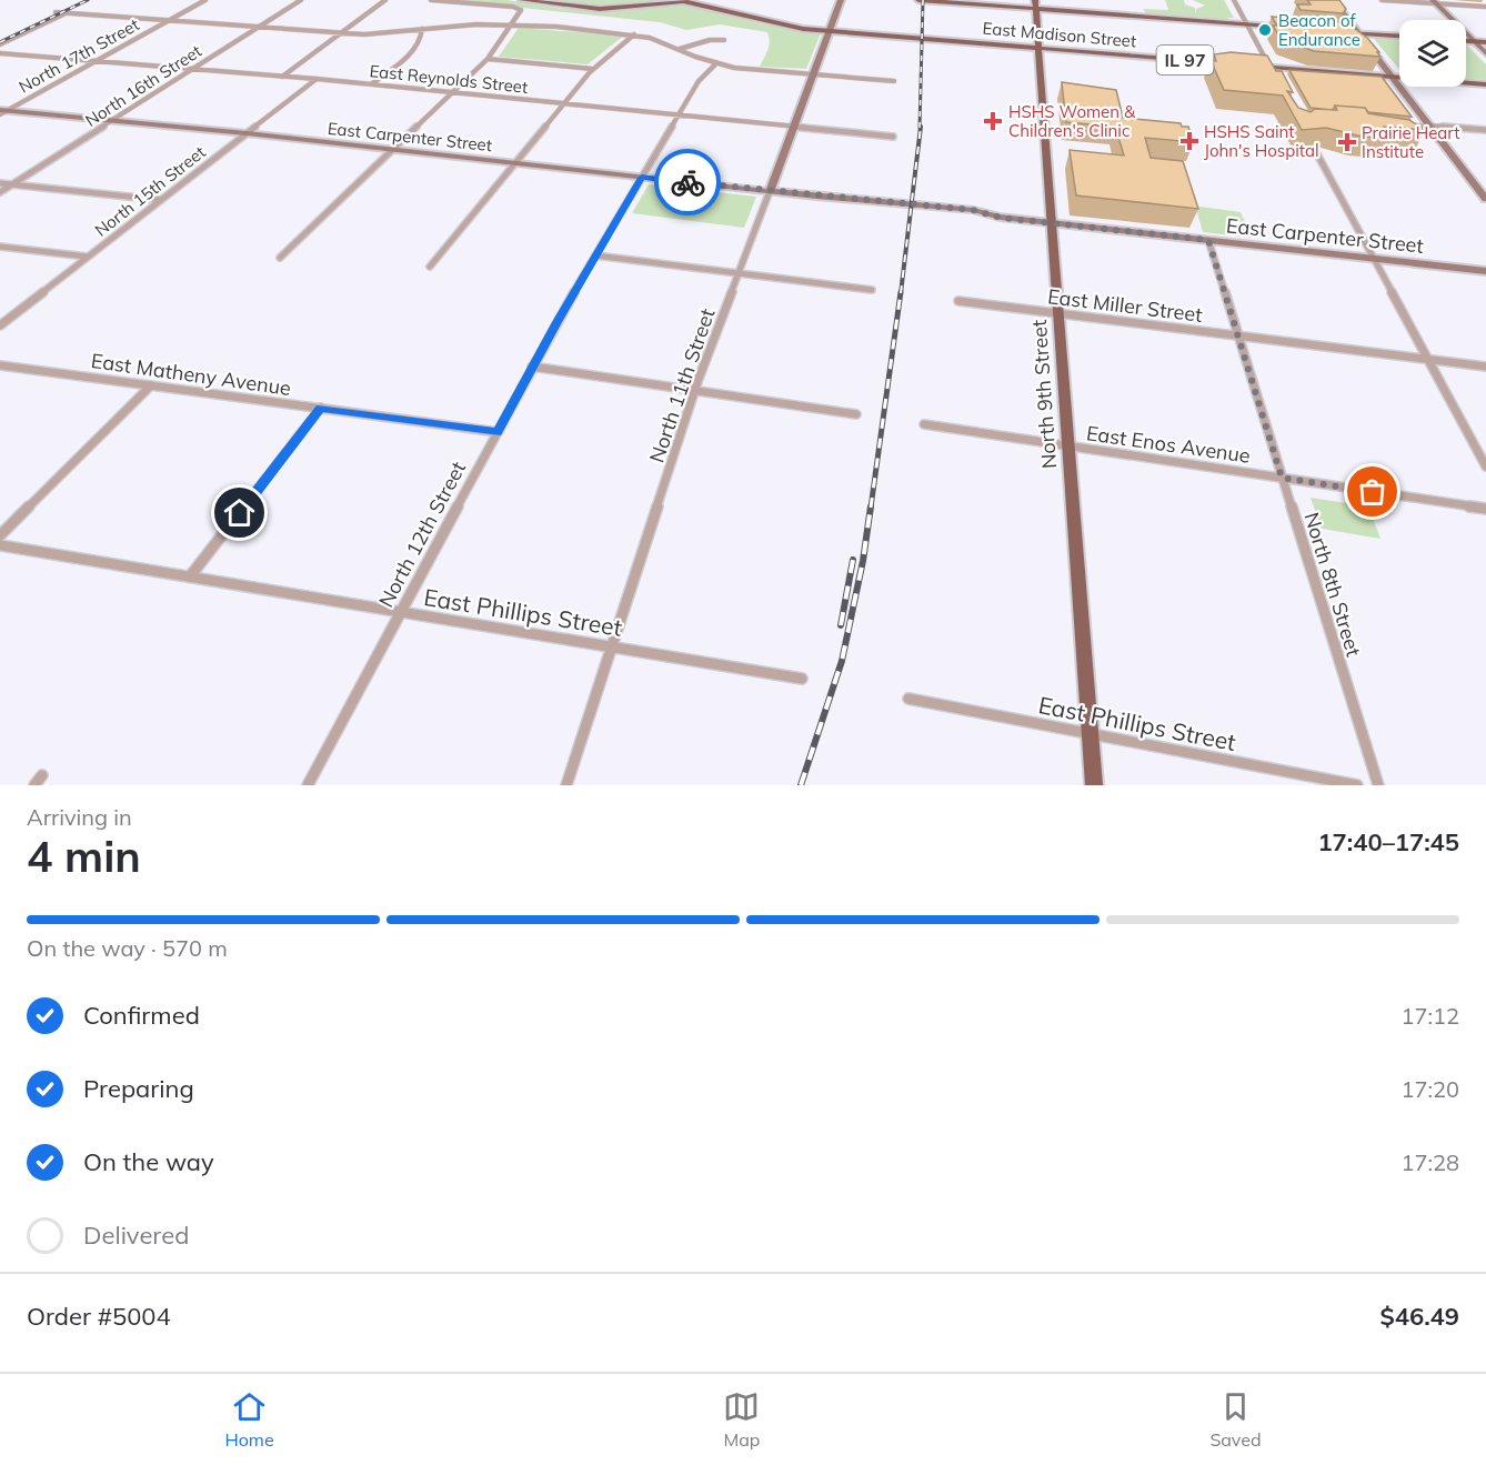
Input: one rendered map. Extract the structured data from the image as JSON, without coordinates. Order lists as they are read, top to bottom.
{
  "streets": {
    "main road": ["East Madison Street", "IL 97", "North 9th Street"],
    "street": [
      "North 17th Street",
      "East Reynolds Street",
      "North 16th Street",
      "East Carpenter Street",
      "North 15th Street",
      "East Miller Street",
      "East Matheny Avenue",
      "North 11th Street",
      "East Enos Avenue",
      "North 12th Street",
      "North 8th Street",
      "East Phillips Street"
    ]
  },
  "crossings": [
    ["East Madison Street", "North 11th Street"],
    ["East Madison Street", "North 9th Street"],
    ["North 17th Street", "East Reynolds Street"],
    ["North 17th Street", "East Carpenter Street"],
    ["IL 97", "North 9th Street"],
    ["East Reynolds Street", "North 16th Street"],
    ["East Reynolds Street", "North 15th Street"],
    ["East Reynolds Street", "North 11th Street"],
    ["East Reynolds Street", "North 12th Street"],
    ["North 16th Street", "East Carpenter Street"],
    ["East Carpenter Street", "North 15th Street"],
    ["East Carpenter Street", "North 11th Street"],
    ["East Carpenter Street", "North 9th Street"],
    ["East Carpenter Street", "North 12th Street"],
    ["East Carpenter Street", "North 8th Street"],
    ["East Miller Street", "North 9th Street"],
    ["East Miller Street", "North 8th Street"],
    ["East Matheny Avenue", "North 12th Street"],
    ["North 11th Street", "East Phillips Street"],
    ["North 9th Street", "East Enos Avenue"],
    ["North 9th Street", "East Phillips Street"],
    ["East Enos Avenue", "North 8th Street"],
    ["North 12th Street", "East Phillips Street"]
  ],
  "places": {
    "other": ["Beacon of Endurance"],
    "health": ["HSHS Women & Children's Clinic", "HSHS Saint John's Hospital", "Prairie Heart Institute"]
  },
  "page": {
    "heading": ["4 min", "Arriving in", "17:40–17:45"],
    "panel": ["Order #5004", "$46.49"],
    "bar": "On the way · 570 m",
    "list": [
      ["Confirmed", "17:12"],
      ["Preparing", "17:20"],
      ["On the way", "17:28"],
      "Delivered"
    ],
    "tabs": ["Home", "Map", "Saved"]
  }
}
